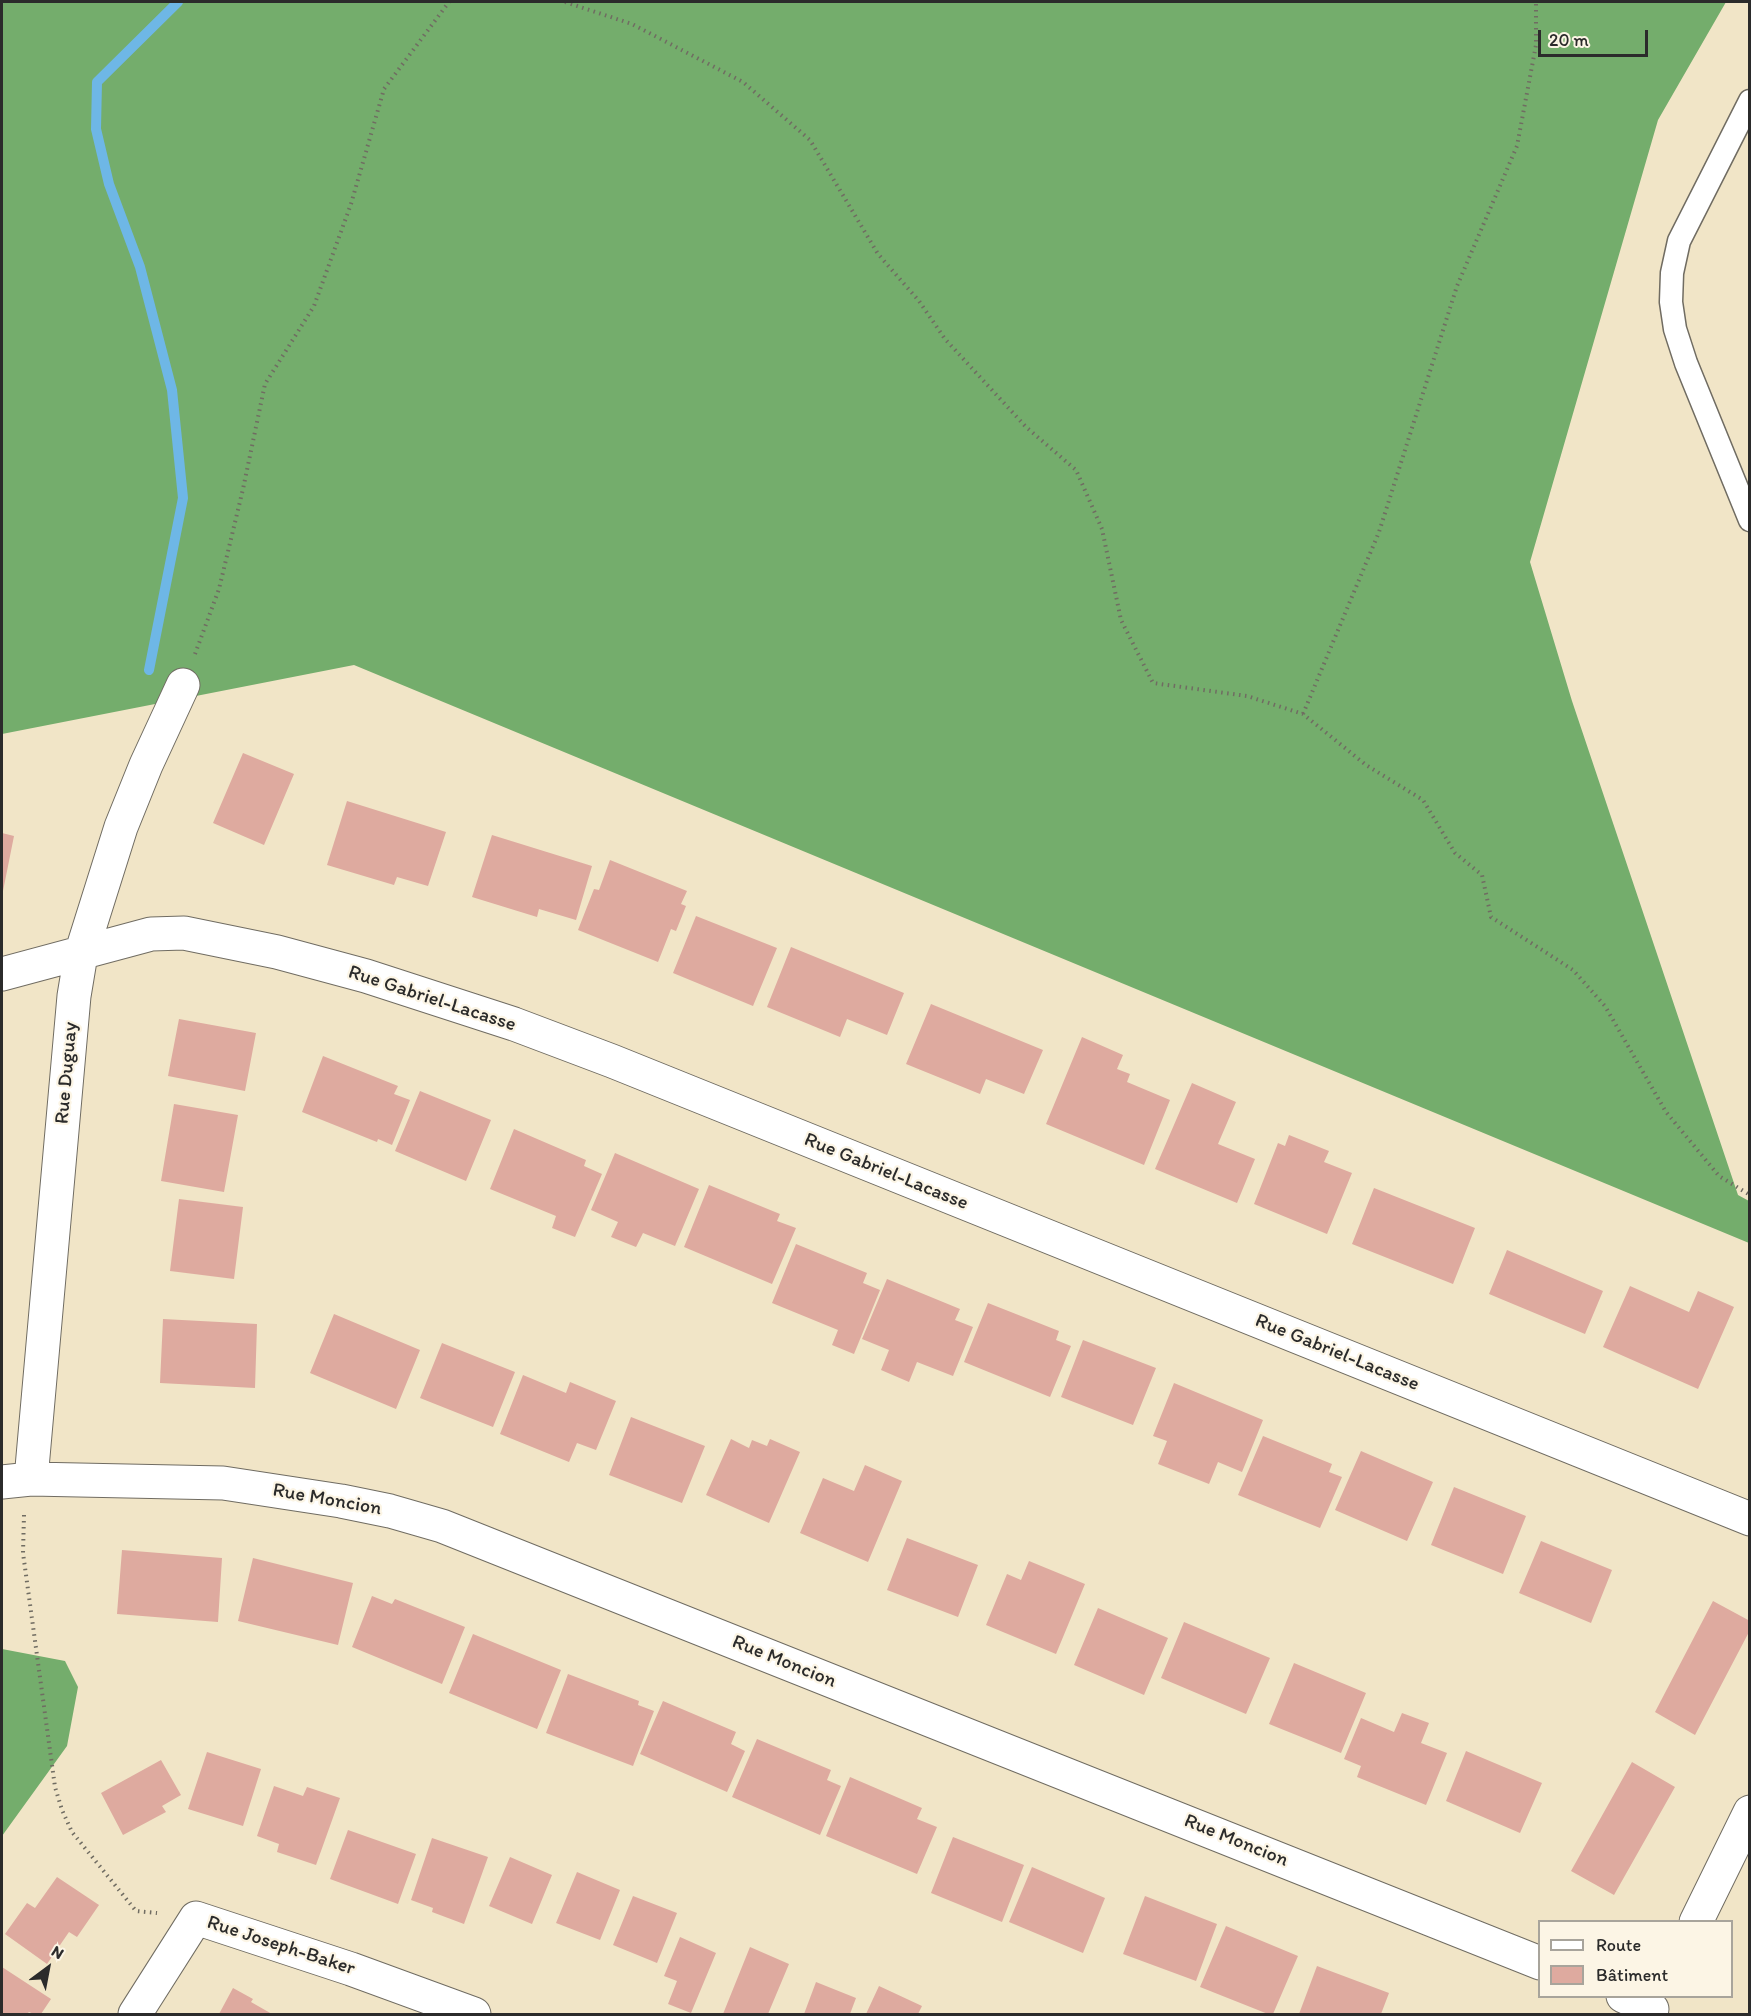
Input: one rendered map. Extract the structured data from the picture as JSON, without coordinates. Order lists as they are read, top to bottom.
{
  "streets": {
    "street": [
      "Rue Gabriel-Lacasse",
      "Rue Duguay",
      "Rue Moncion",
      "Rue Joseph-Baker"
    ]
  },
  "crossings": [
    ["Rue Gabriel-Lacasse", "Rue Duguay"],
    ["Rue Duguay", "Rue Moncion"]
  ],
  "legend": ["Route", "Bâtiment"],
  "scale_bar": "20 m",
  "north": "top right"
}
